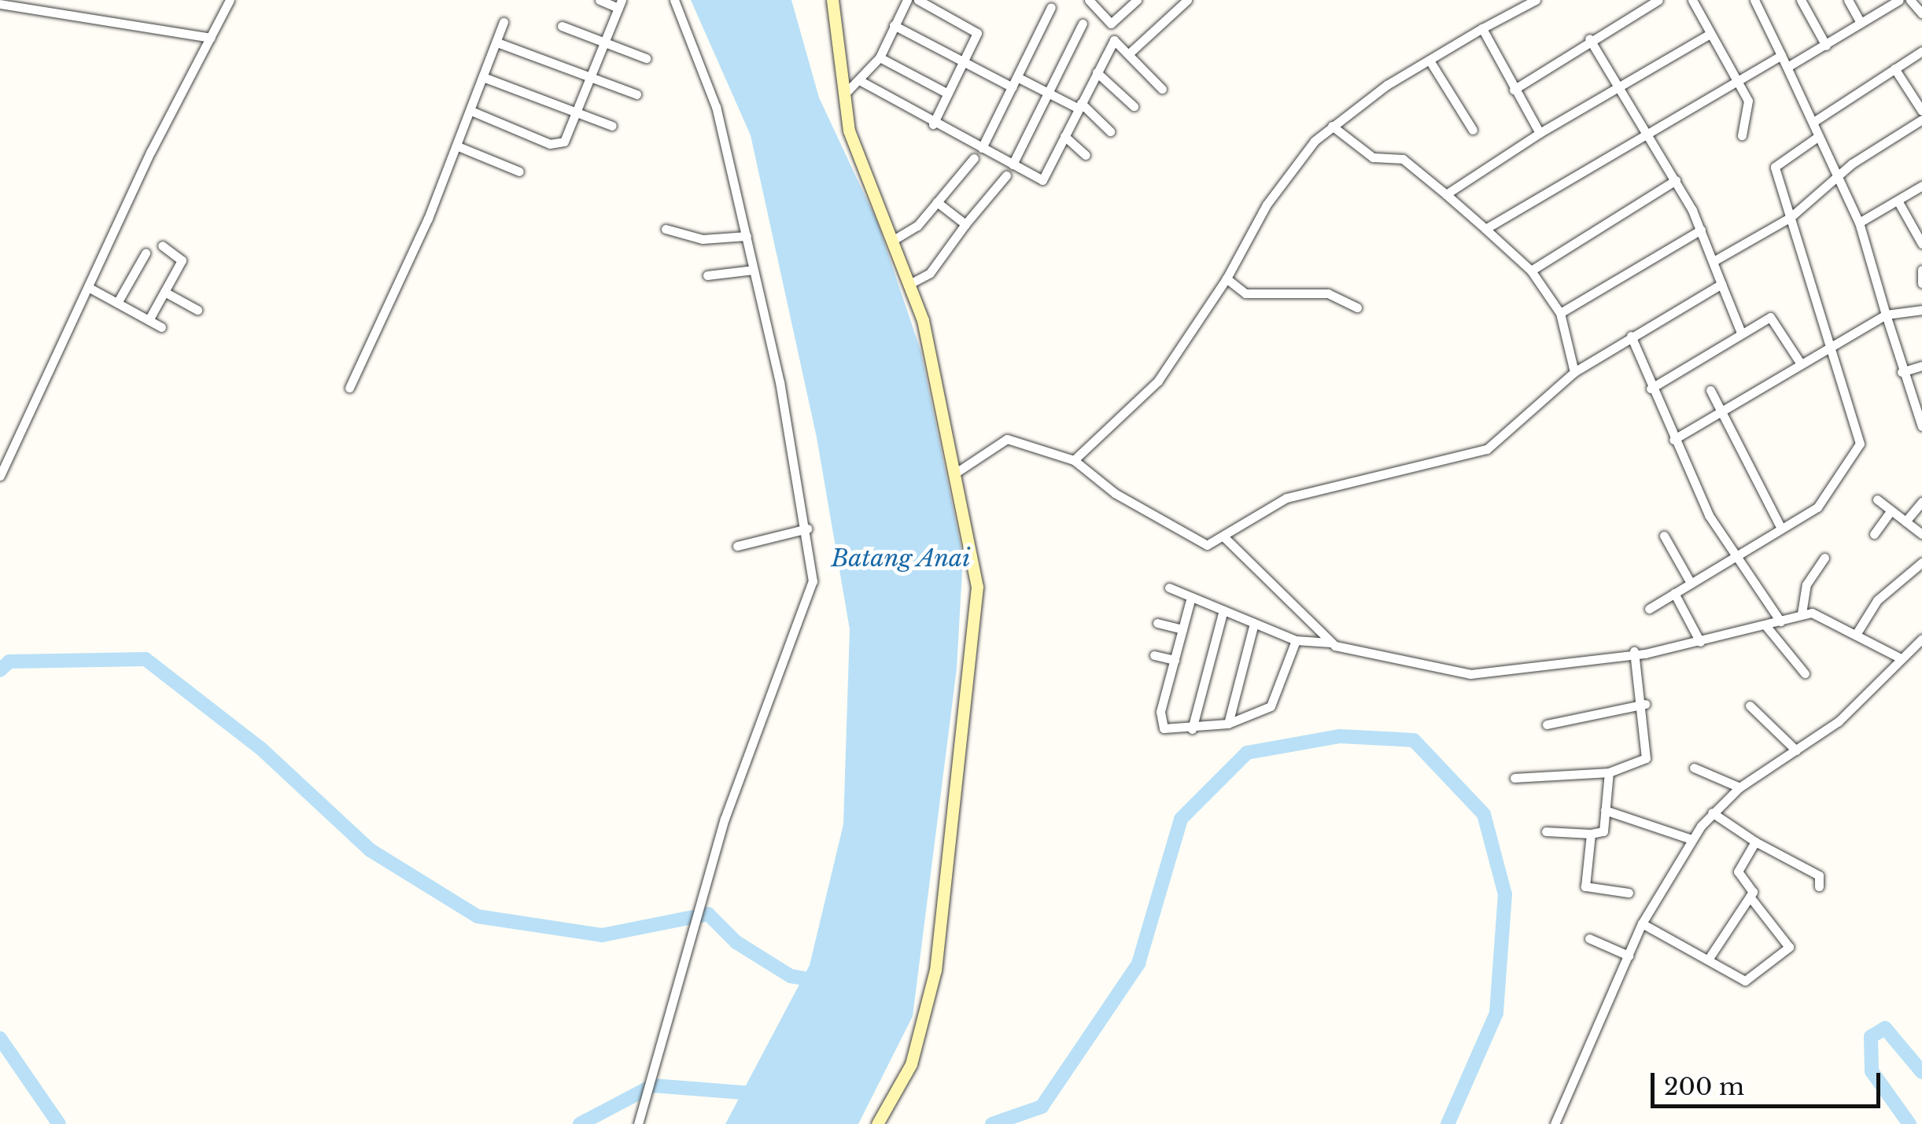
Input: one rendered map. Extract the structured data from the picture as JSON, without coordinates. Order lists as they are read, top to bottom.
{
  "water": ["Batang Anai"],
  "scale_bar": "200 m"
}
